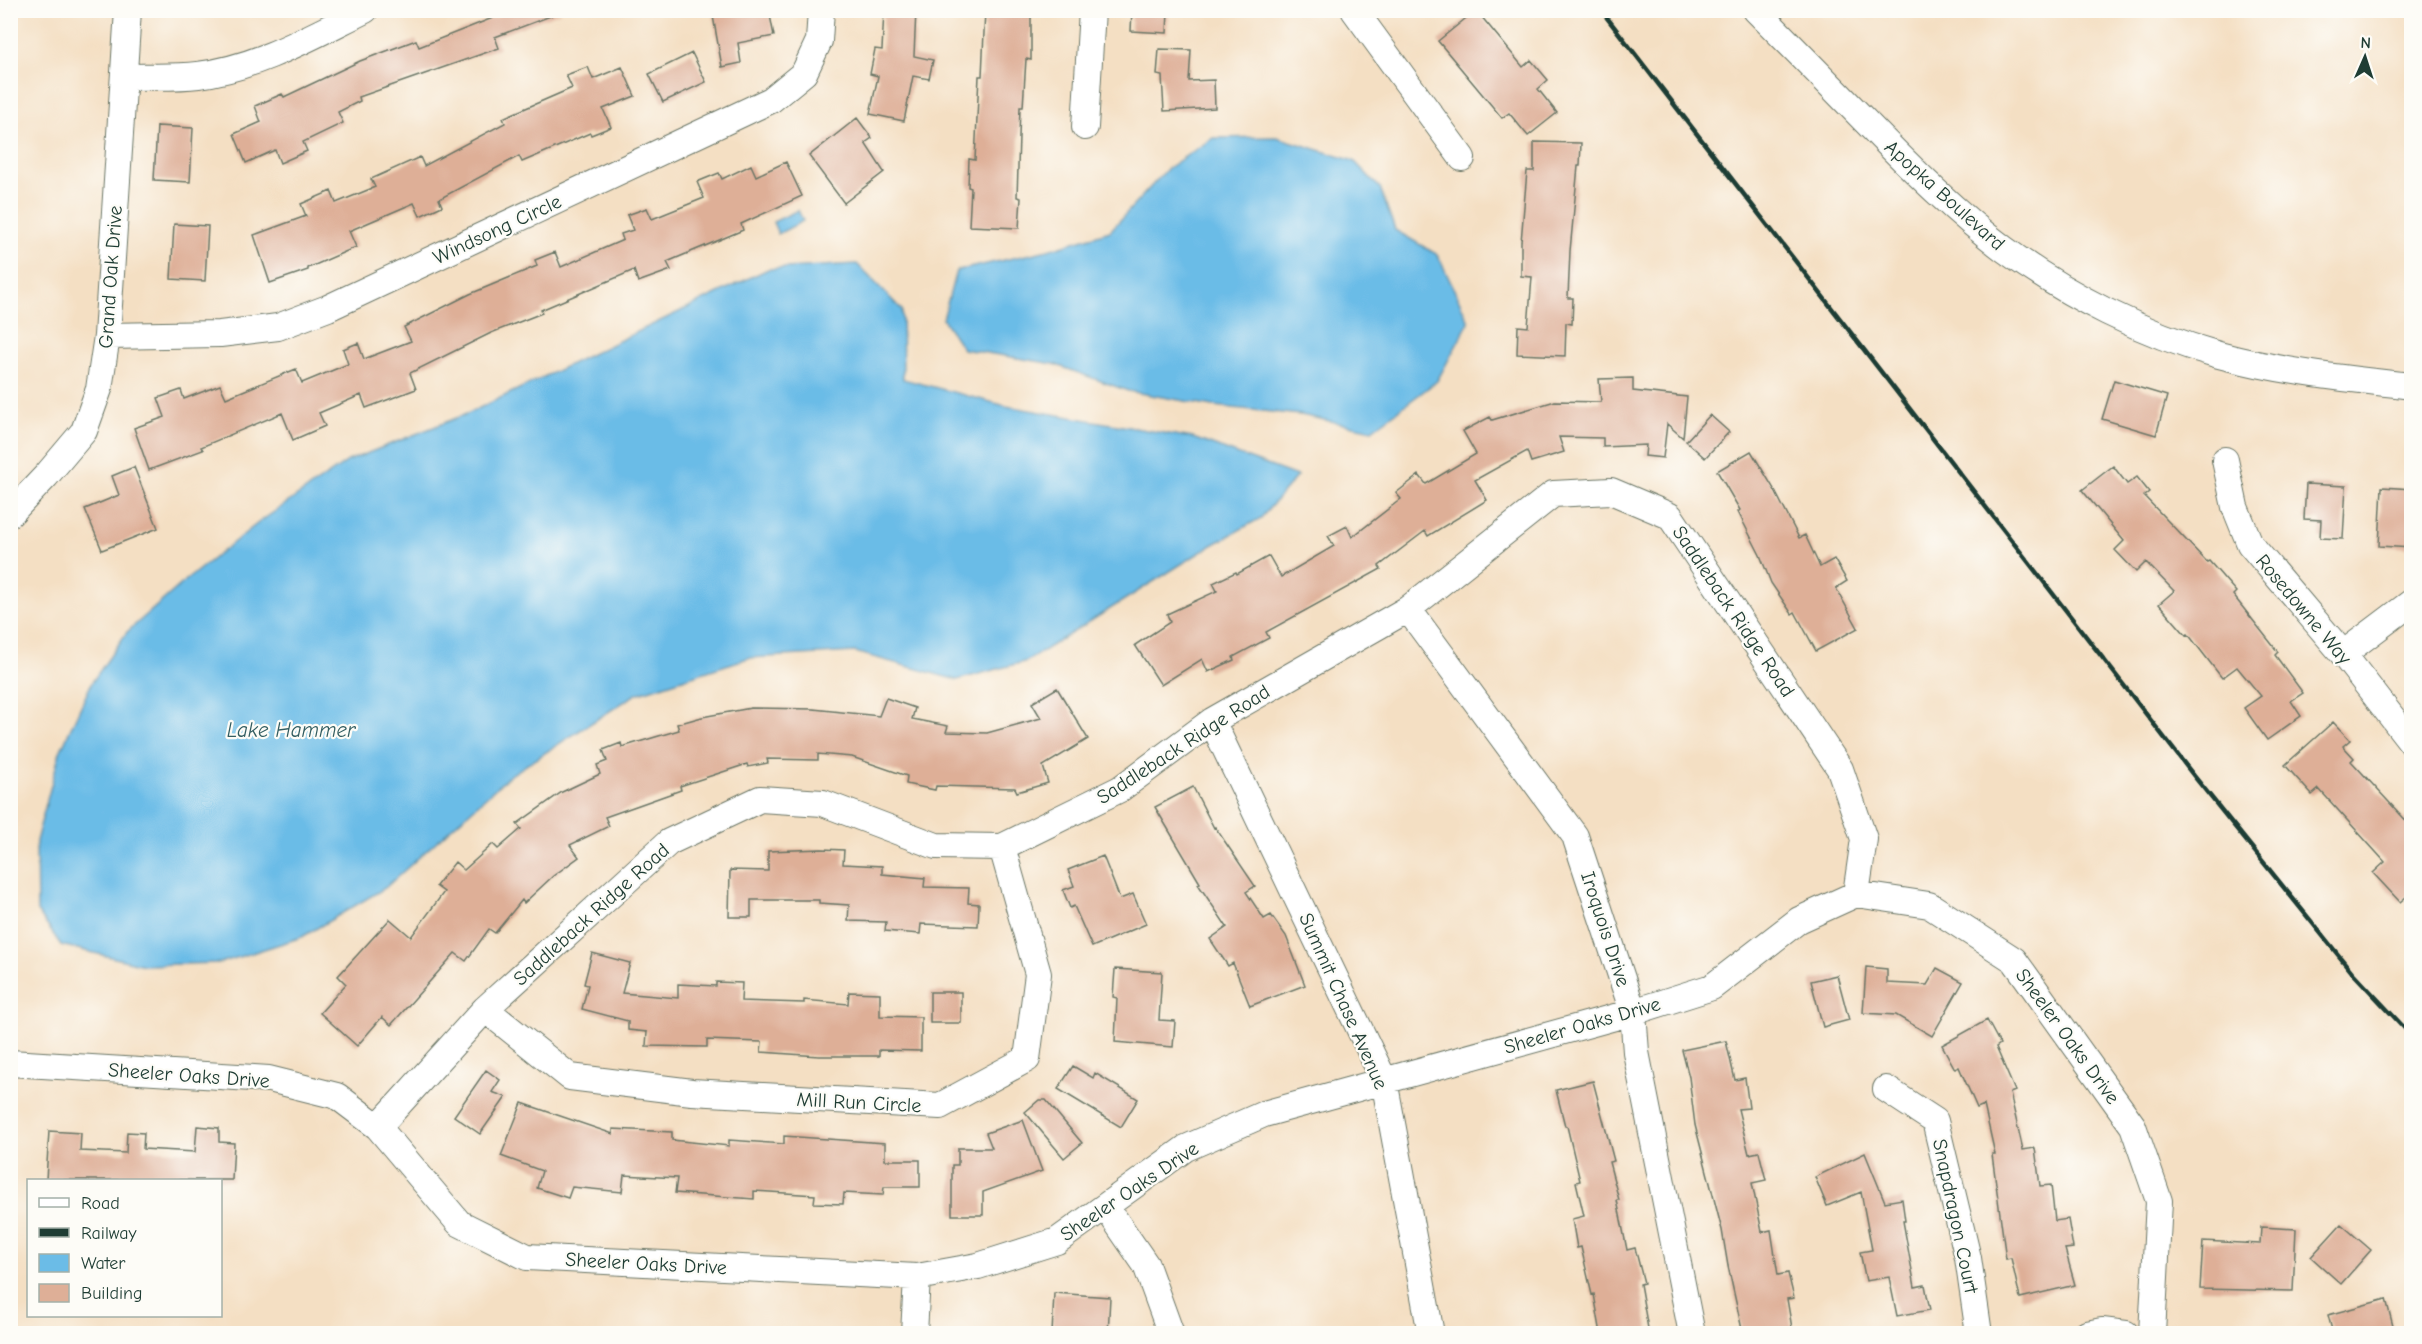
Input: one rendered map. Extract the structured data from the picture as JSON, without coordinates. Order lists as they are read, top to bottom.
{
  "streets": {
    "street": [
      "Apopka Boulevard",
      "Windsong Circle",
      "Grand Oak Drive",
      "Rosedowne Way",
      "Saddleback Ridge Road",
      "Iroquois Drive",
      "Summit Chase Avenue",
      "Sheeler Oaks Drive",
      "Mill Run Circle",
      "Snapdragon Court"
    ]
  },
  "crossings": [
    ["Windsong Circle", "Grand Oak Drive"],
    ["Saddleback Ridge Road", "Iroquois Drive"],
    ["Saddleback Ridge Road", "Summit Chase Avenue"],
    ["Saddleback Ridge Road", "Sheeler Oaks Drive"],
    ["Saddleback Ridge Road", "Mill Run Circle"],
    ["Iroquois Drive", "Sheeler Oaks Drive"],
    ["Summit Chase Avenue", "Sheeler Oaks Drive"]
  ],
  "water": ["Lake Hammer"],
  "legend": [
    "Road",
    "Railway",
    "Water",
    "Building"
  ],
  "north": "top"
}
